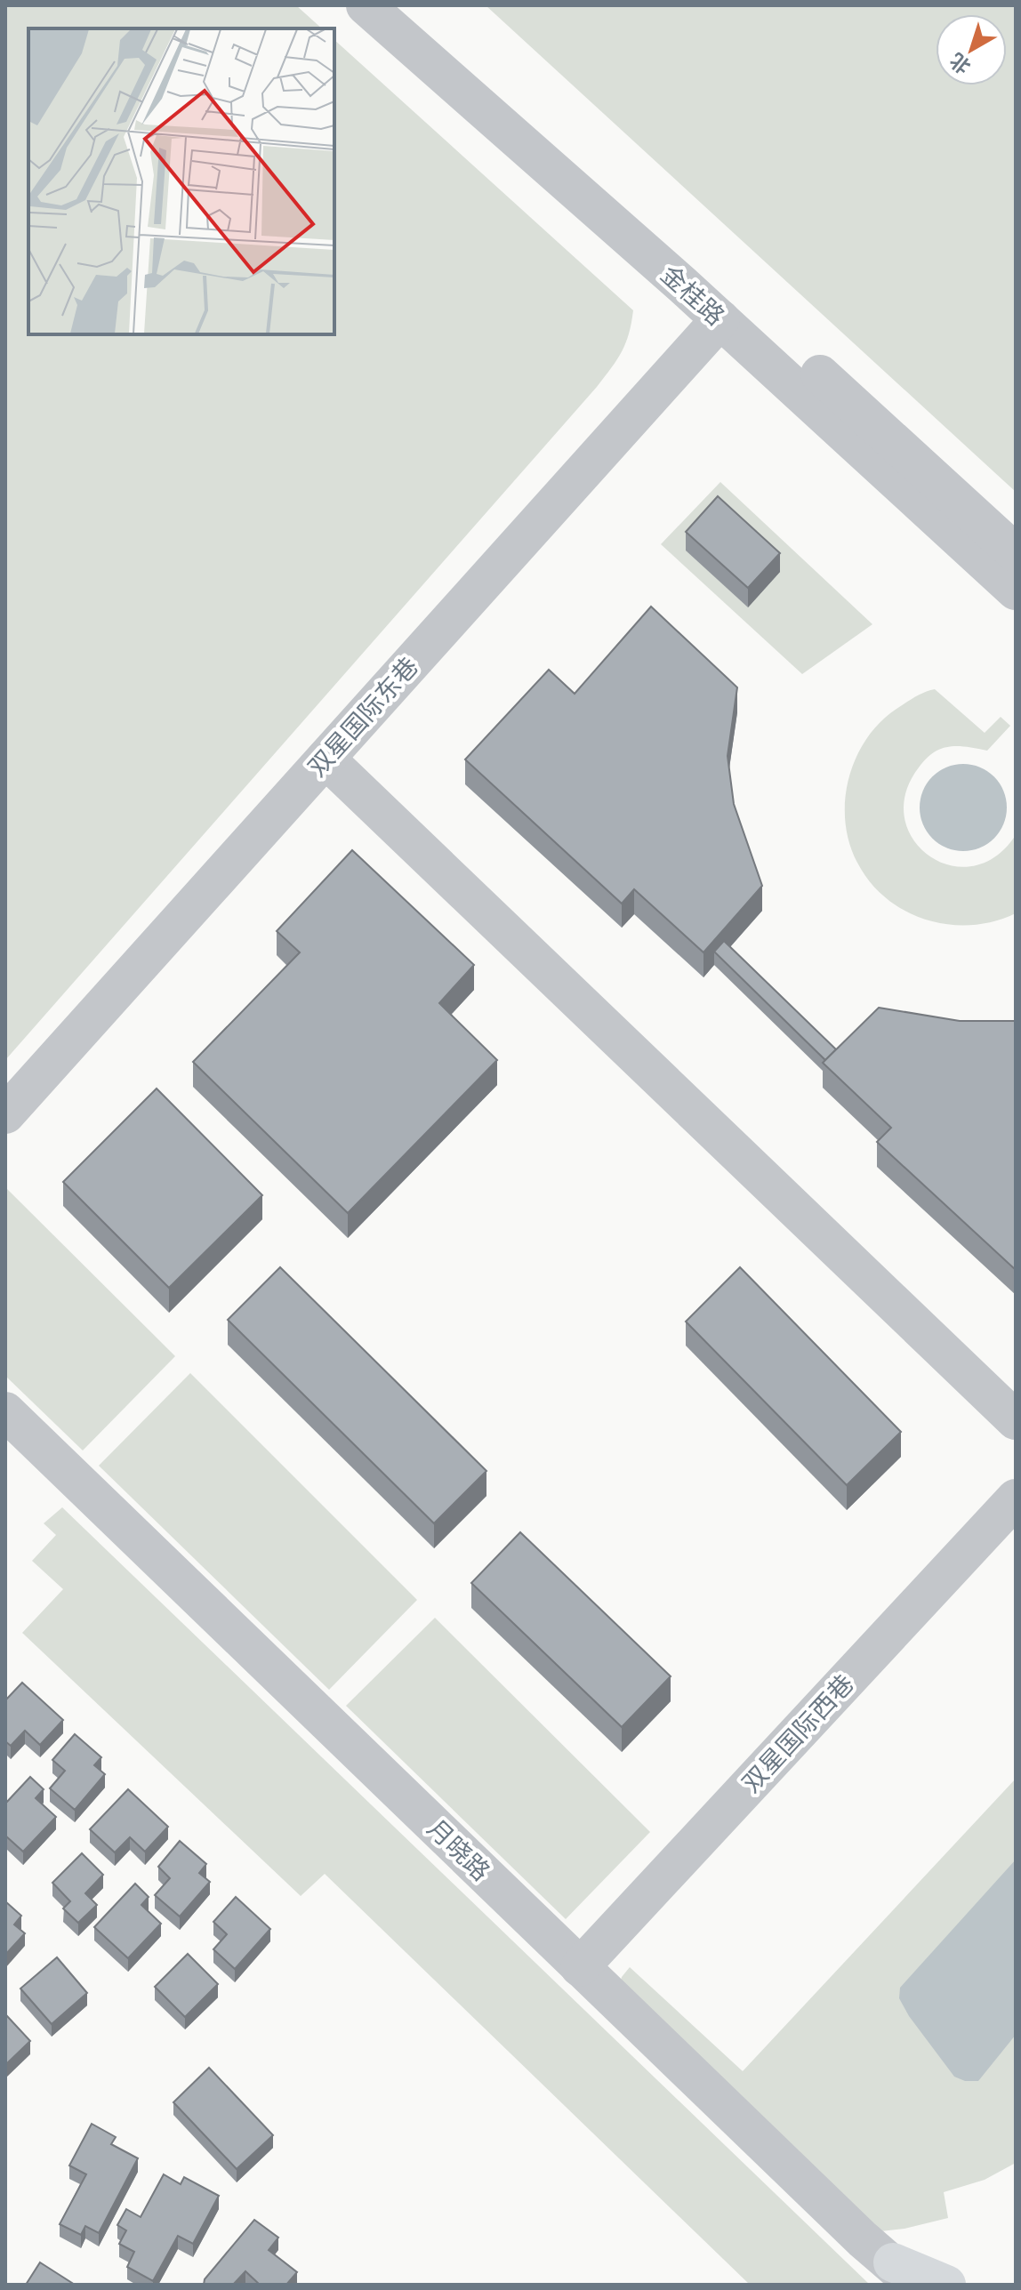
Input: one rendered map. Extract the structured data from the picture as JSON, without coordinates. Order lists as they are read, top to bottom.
{
  "streets": {
    "street": [
      "金桂路",
      "双星国际东巷",
      "双星国际西巷",
      "月晓路"
    ]
  },
  "crossings": [
    ["金桂路", "双星国际东巷"],
    ["双星国际西巷", "月晓路"]
  ],
  "north": "bottom left"
}
